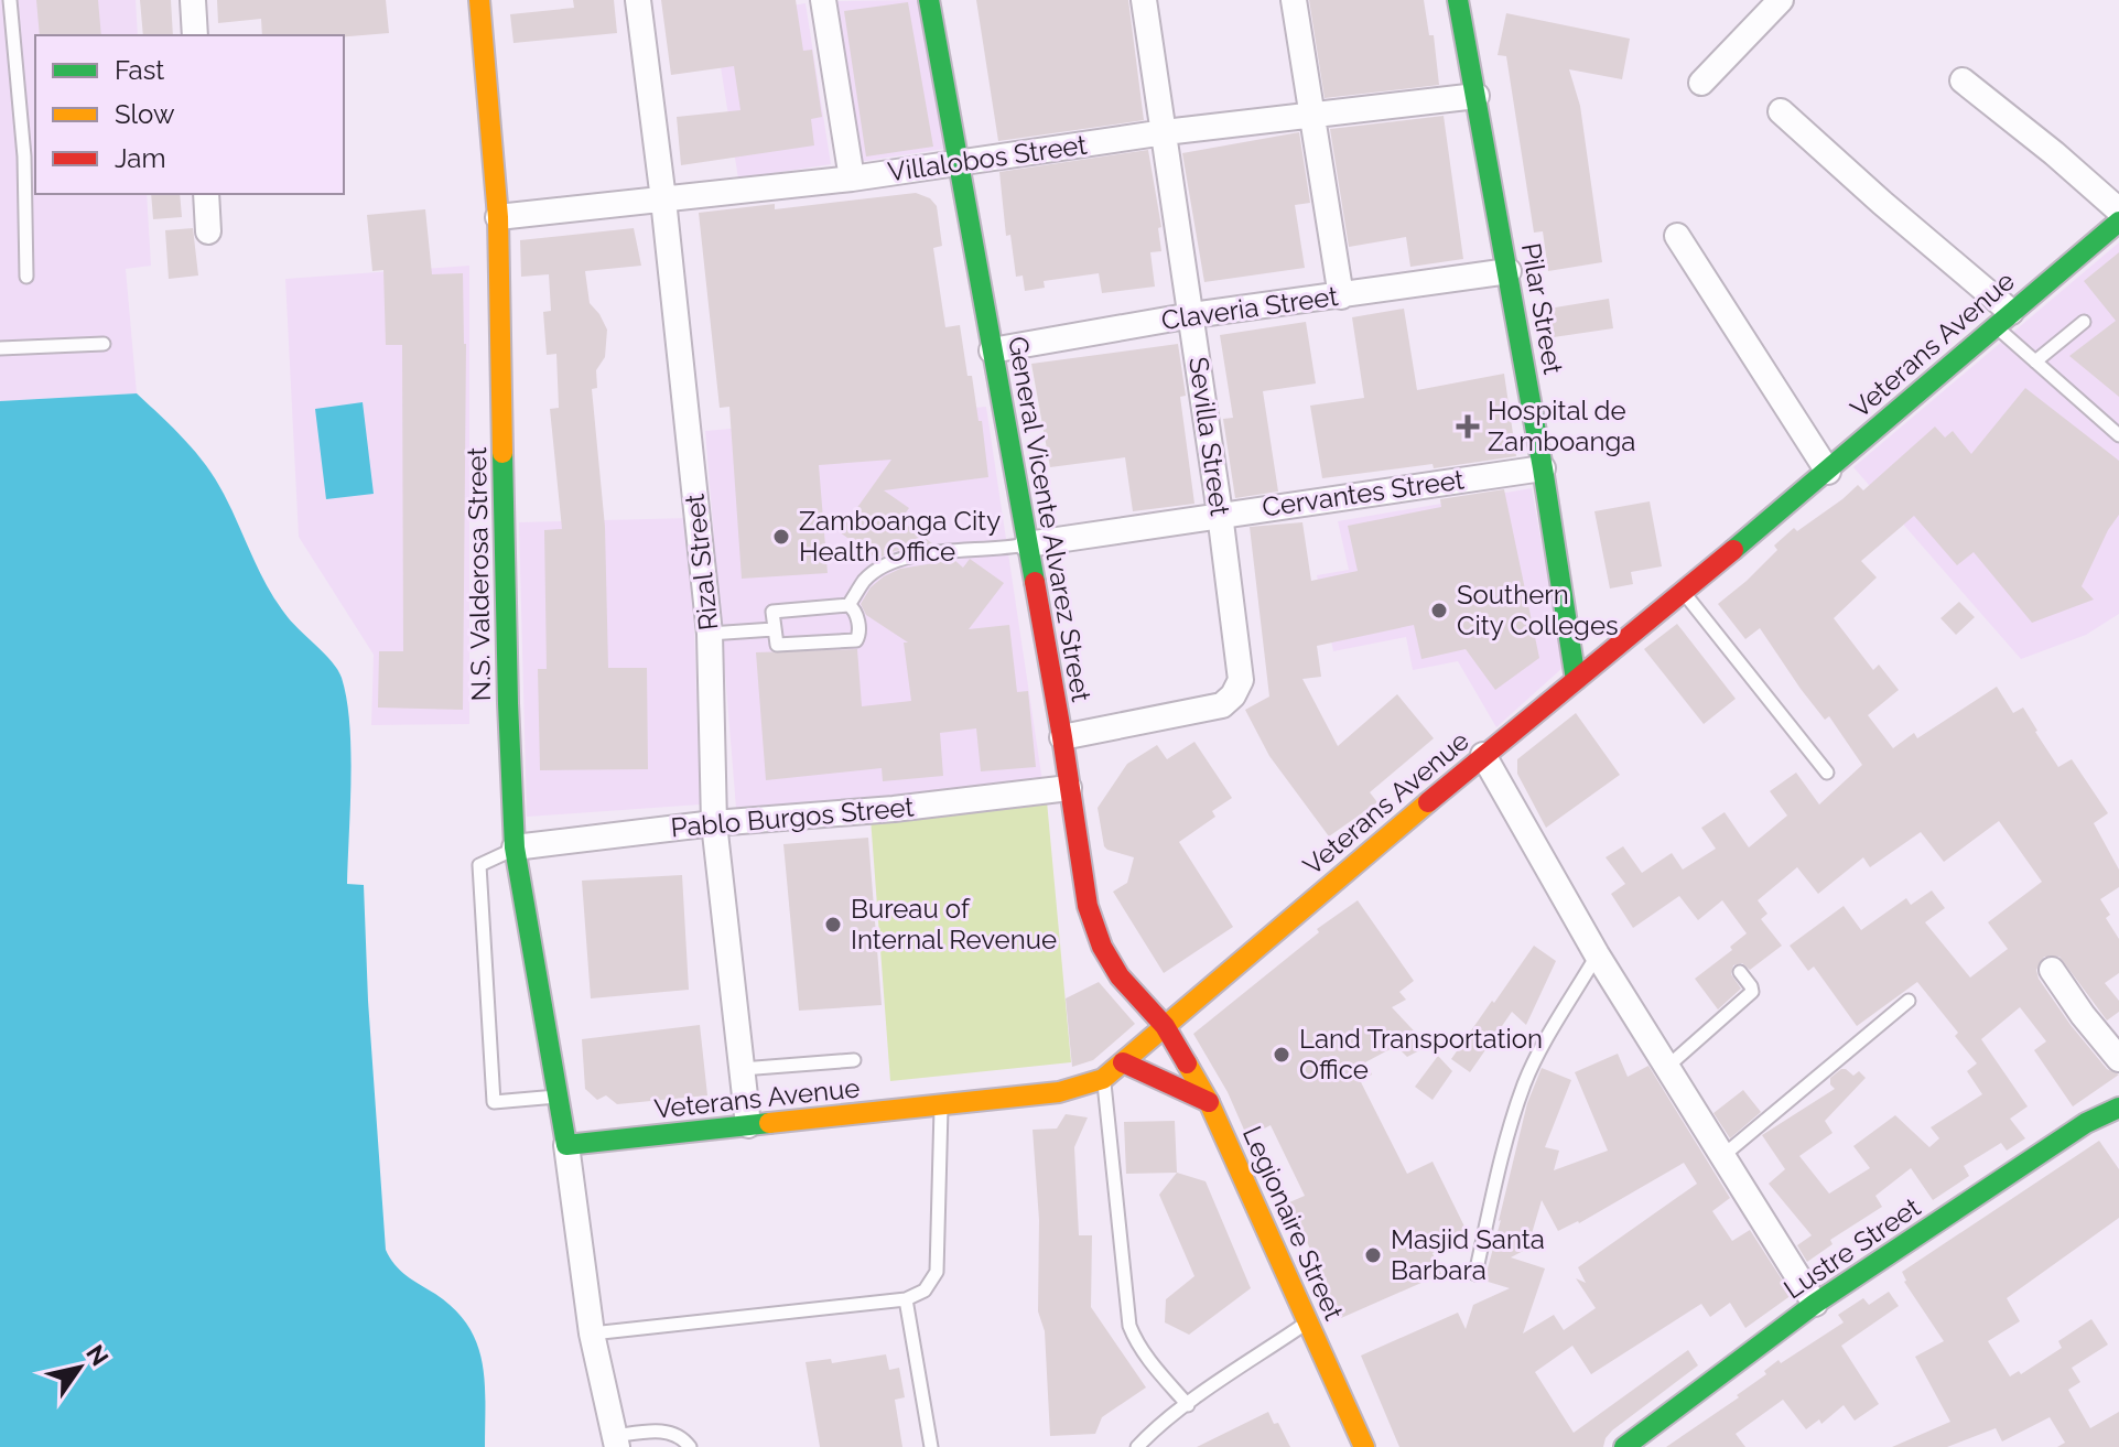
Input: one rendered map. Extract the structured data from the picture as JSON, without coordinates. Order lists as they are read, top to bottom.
{
  "streets": {
    "main road": [
      "Pilar Street",
      "Veterans Avenue",
      "General Vicente Alvarez Street",
      "N.S. Valderosa Street",
      "Legionaire Street",
      "Lustre Street"
    ],
    "street": [
      "Villalobos Street",
      "Claveria Street",
      "Sevilla Street",
      "Cervantes Street",
      "Rizal Street",
      "Pablo Burgos Street"
    ]
  },
  "crossings": [
    ["Villalobos Street", "Pilar Street"],
    ["Villalobos Street", "Sevilla Street"],
    ["Villalobos Street", "General Vicente Alvarez Street"],
    ["Villalobos Street", "Rizal Street"],
    ["Villalobos Street", "N.S. Valderosa Street"],
    ["Claveria Street", "Pilar Street"],
    ["Claveria Street", "Sevilla Street"],
    ["Claveria Street", "General Vicente Alvarez Street"],
    ["Pilar Street", "Veterans Avenue"],
    ["Pilar Street", "Cervantes Street"],
    ["Veterans Avenue", "General Vicente Alvarez Street"],
    ["Veterans Avenue", "Rizal Street"],
    ["Veterans Avenue", "N.S. Valderosa Street"],
    ["Veterans Avenue", "Legionaire Street"],
    ["Sevilla Street", "Cervantes Street"],
    ["Sevilla Street", "General Vicente Alvarez Street"],
    ["Cervantes Street", "General Vicente Alvarez Street"],
    ["General Vicente Alvarez Street", "Pablo Burgos Street"],
    ["General Vicente Alvarez Street", "Legionaire Street"],
    ["Rizal Street", "Pablo Burgos Street"],
    ["N.S. Valderosa Street", "Pablo Burgos Street"]
  ],
  "places": {
    "health": ["Hospital de Zamboanga"],
    "other": [
      "Zamboanga City Health Office",
      "Southern City Colleges",
      "Bureau of Internal Revenue",
      "Land Transportation Office",
      "Masjid Santa Barbara"
    ]
  },
  "legend": ["Fast", "Slow", "Jam"],
  "north": "top right"
}
